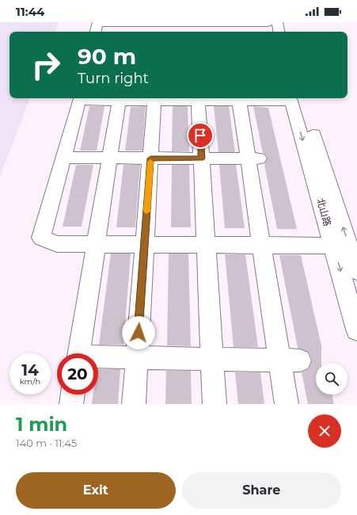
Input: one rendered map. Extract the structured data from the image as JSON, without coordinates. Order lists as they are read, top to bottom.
{
  "streets": {
    "street": ["北山路"]
  },
  "page": {
    "status": "11:44",
    "turn": ["90 m", "Turn right"],
    "speed": "14 km/h",
    "limit": "20",
    "heading": ["1 min", "140 m · 11:45"],
    "buttons": ["Exit", "Share"]
  }
}
